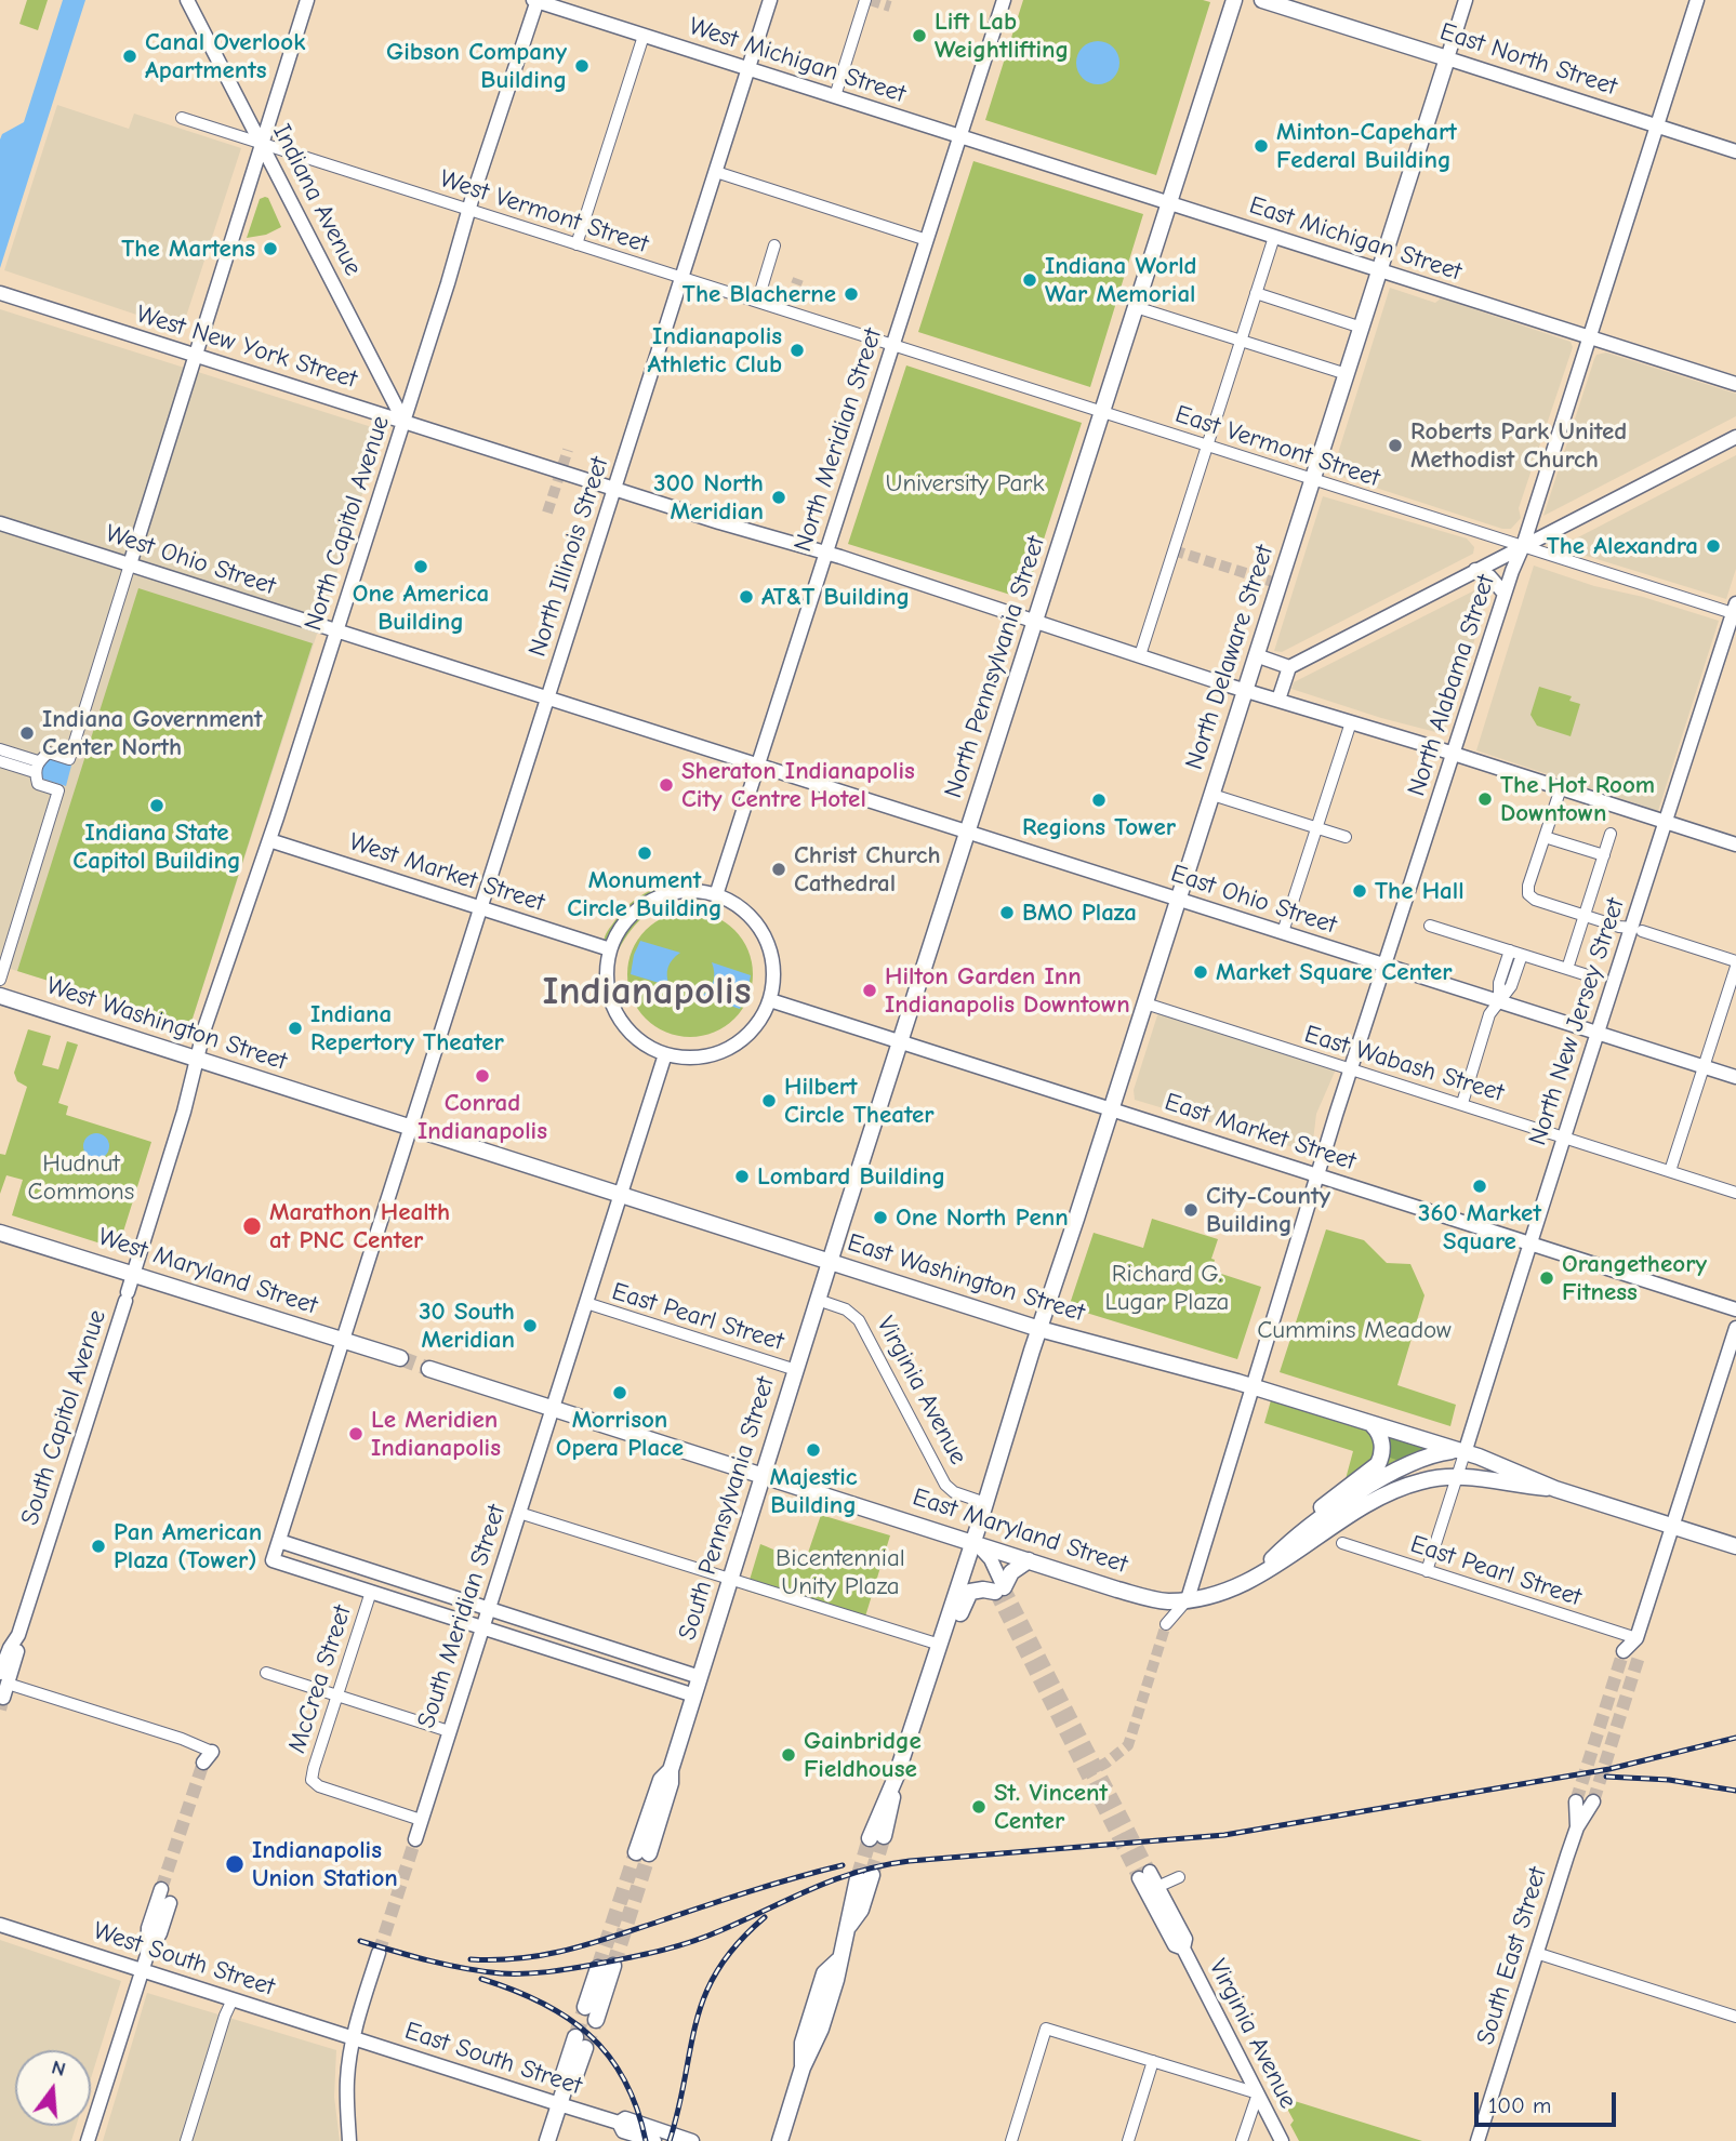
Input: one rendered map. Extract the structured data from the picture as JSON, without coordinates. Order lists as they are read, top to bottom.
{
  "streets": {
    "main road": [
      "East North Street",
      "West Michigan Street",
      "Indiana Avenue",
      "East Michigan Street",
      "West New York Street",
      "North Meridian Street",
      "North Capitol Avenue",
      "North Illinois Street",
      "West Ohio Street",
      "North Delaware Street",
      "North Pennsylvania Street",
      "North Alabama Street",
      "West Market Street",
      "East Ohio Street",
      "North New Jersey Street",
      "West Washington Street",
      "East Market Street",
      "West Maryland Street",
      "East Washington Street",
      "Virginia Avenue",
      "South Capitol Avenue",
      "South Pennsylvania Street",
      "East Maryland Street",
      "South Meridian Street",
      "South East Street",
      "West South Street",
      "East South Street"
    ],
    "street": [
      "West Vermont Street",
      "East Vermont Street",
      "East Wabash Street",
      "East Pearl Street",
      "McCrea Street"
    ]
  },
  "crossings": [
    ["East North Street", "North Delaware Street"],
    ["East North Street", "North Alabama Street"],
    ["West Michigan Street", "East Michigan Street"],
    ["West Michigan Street", "North Meridian Street"],
    ["West Michigan Street", "North Capitol Avenue"],
    ["West Michigan Street", "North Illinois Street"],
    ["Indiana Avenue", "West Vermont Street"],
    ["Indiana Avenue", "West New York Street"],
    ["Indiana Avenue", "North Capitol Avenue"],
    ["West Vermont Street", "North Meridian Street"],
    ["West Vermont Street", "East Vermont Street"],
    ["West Vermont Street", "North Capitol Avenue"],
    ["West Vermont Street", "North Illinois Street"],
    ["East Michigan Street", "North Meridian Street"],
    ["East Michigan Street", "North Delaware Street"],
    ["East Michigan Street", "North Pennsylvania Street"],
    ["East Michigan Street", "North Alabama Street"],
    ["West New York Street", "North Meridian Street"],
    ["West New York Street", "North Capitol Avenue"],
    ["West New York Street", "North Illinois Street"],
    ["West New York Street", "North Delaware Street"],
    ["West New York Street", "North Pennsylvania Street"],
    ["West New York Street", "North Alabama Street"],
    ["West New York Street", "North New Jersey Street"],
    ["North Meridian Street", "East Vermont Street"],
    ["North Meridian Street", "West Ohio Street"],
    ["North Meridian Street", "West Market Street"],
    ["North Meridian Street", "East Ohio Street"],
    ["North Meridian Street", "East Market Street"],
    ["East Vermont Street", "North Delaware Street"],
    ["East Vermont Street", "North Pennsylvania Street"],
    ["East Vermont Street", "North Alabama Street"],
    ["East Vermont Street", "North New Jersey Street"],
    ["North Capitol Avenue", "West Ohio Street"],
    ["North Capitol Avenue", "West Market Street"],
    ["North Capitol Avenue", "West Washington Street"],
    ["North Capitol Avenue", "South Capitol Avenue"],
    ["North Illinois Street", "West Ohio Street"],
    ["North Illinois Street", "West Market Street"],
    ["North Illinois Street", "West Washington Street"],
    ["North Illinois Street", "West Maryland Street"],
    ["North Illinois Street", "McCrea Street"],
    ["West Ohio Street", "East Ohio Street"],
    ["North Delaware Street", "East Ohio Street"],
    ["North Delaware Street", "East Wabash Street"],
    ["North Delaware Street", "East Market Street"],
    ["North Delaware Street", "East Washington Street"],
    ["North Delaware Street", "Virginia Avenue"],
    ["North Delaware Street", "East Maryland Street"],
    ["North Pennsylvania Street", "East Ohio Street"],
    ["North Pennsylvania Street", "East Market Street"],
    ["North Pennsylvania Street", "East Washington Street"],
    ["North Pennsylvania Street", "South Pennsylvania Street"],
    ["North Alabama Street", "East Ohio Street"],
    ["North Alabama Street", "East Wabash Street"],
    ["North Alabama Street", "East Market Street"],
    ["North Alabama Street", "East Washington Street"],
    ["North Alabama Street", "East Maryland Street"],
    ["West Market Street", "East Market Street"],
    ["East Ohio Street", "North New Jersey Street"],
    ["North New Jersey Street", "East Wabash Street"],
    ["North New Jersey Street", "East Market Street"],
    ["North New Jersey Street", "East Washington Street"],
    ["West Washington Street", "East Washington Street"],
    ["West Washington Street", "South Capitol Avenue"],
    ["West Maryland Street", "South Capitol Avenue"],
    ["East Washington Street", "South Pennsylvania Street"],
    ["East Washington Street", "East Maryland Street"],
    ["East Pearl Street", "South Pennsylvania Street"],
    ["Virginia Avenue", "South Pennsylvania Street"],
    ["South Pennsylvania Street", "East Maryland Street"],
    ["East Maryland Street", "South Meridian Street"],
    ["South Meridian Street", "McCrea Street"],
    ["West South Street", "East South Street"]
  ],
  "districts": ["Indianapolis"],
  "parks": [
    "University Park",
    "Hudnut Commons",
    "Richard G. Lugar Plaza",
    "Cummins Meadow",
    "Bicentennial Unity Plaza"
  ],
  "places": [
    "Lift Lab Weightlifting",
    "Canal Overlook Apartments",
    "Gibson Company Building",
    "Minton-Capehart Federal Building",
    "The Martens",
    "Indiana World War Memorial",
    "The Blacherne",
    "Indianapolis Athletic Club",
    "Roberts Park United Methodist Church",
    "300 North Meridian",
    "The Alexandra",
    "One America Building",
    "AT&T Building",
    "Indiana Government Center North",
    "Sheraton Indianapolis City Centre Hotel",
    "The Hot Room Downtown",
    "Regions Tower",
    "Indiana State Capitol Building",
    "Monument Circle Building",
    "Christ Church Cathedral",
    "The Hall",
    "BMO Plaza",
    "Market Square Center",
    "Hilton Garden Inn Indianapolis Downtown",
    "Indiana Repertory Theater",
    "Conrad Indianapolis",
    "Hilbert Circle Theater",
    "Lombard Building",
    "360 Market Square",
    "City-County Building",
    "One North Penn",
    "Marathon Health at PNC Center",
    "Orangetheory Fitness",
    "30 South Meridian",
    "Morrison Opera Place",
    "Le Meridien Indianapolis",
    "Majestic Building",
    "Pan American Plaza (Tower)",
    "Gainbridge Fieldhouse",
    "St. Vincent Center",
    "Indianapolis Union Station"
  ],
  "scale_bar": "100 m",
  "north": "top"
}
